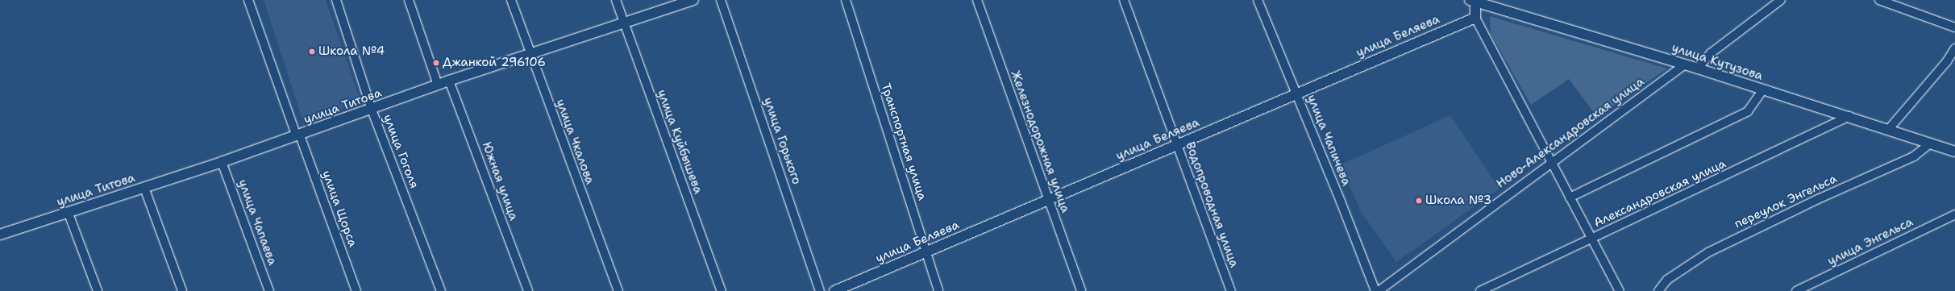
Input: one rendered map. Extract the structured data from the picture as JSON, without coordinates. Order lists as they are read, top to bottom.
{
  "streets": {
    "main road": ["улица Беляева", "улица Кутузова", "улица Титова"],
    "street": [
      "Ново-Александровская улица",
      "улица Чапичева",
      "улица Горького",
      "улица Чкалова",
      "улица Куйбышева",
      "Транспортная улица",
      "Железнодорожная улица",
      "улица Гоголя",
      "Южная улица",
      "Александровская улица",
      "переулок Энгельса",
      "Водопроводная улица",
      "улица Щорса",
      "улица Чапаева",
      "улица Энгельса"
    ]
  },
  "crossings": [
    ["улица Беляева", "улица Чапичева"],
    ["улица Беляева", "Транспортная улица"],
    ["улица Беляева", "Железнодорожная улица"],
    ["улица Беляева", "Водопроводная улица"],
    ["улица Кутузова", "Ново-Александровская улица"],
    ["улица Кутузова", "Александровская улица"],
    ["улица Кутузова", "переулок Энгельса"],
    ["улица Титова", "улица Чкалова"],
    ["улица Титова", "улица Куйбышева"],
    ["улица Титова", "улица Гоголя"],
    ["улица Титова", "Южная улица"],
    ["улица Титова", "улица Щорса"],
    ["улица Титова", "улица Чапаева"]
  ],
  "places": ["Школа №4", "Джанкой 296106", "Школа №3"]
}
